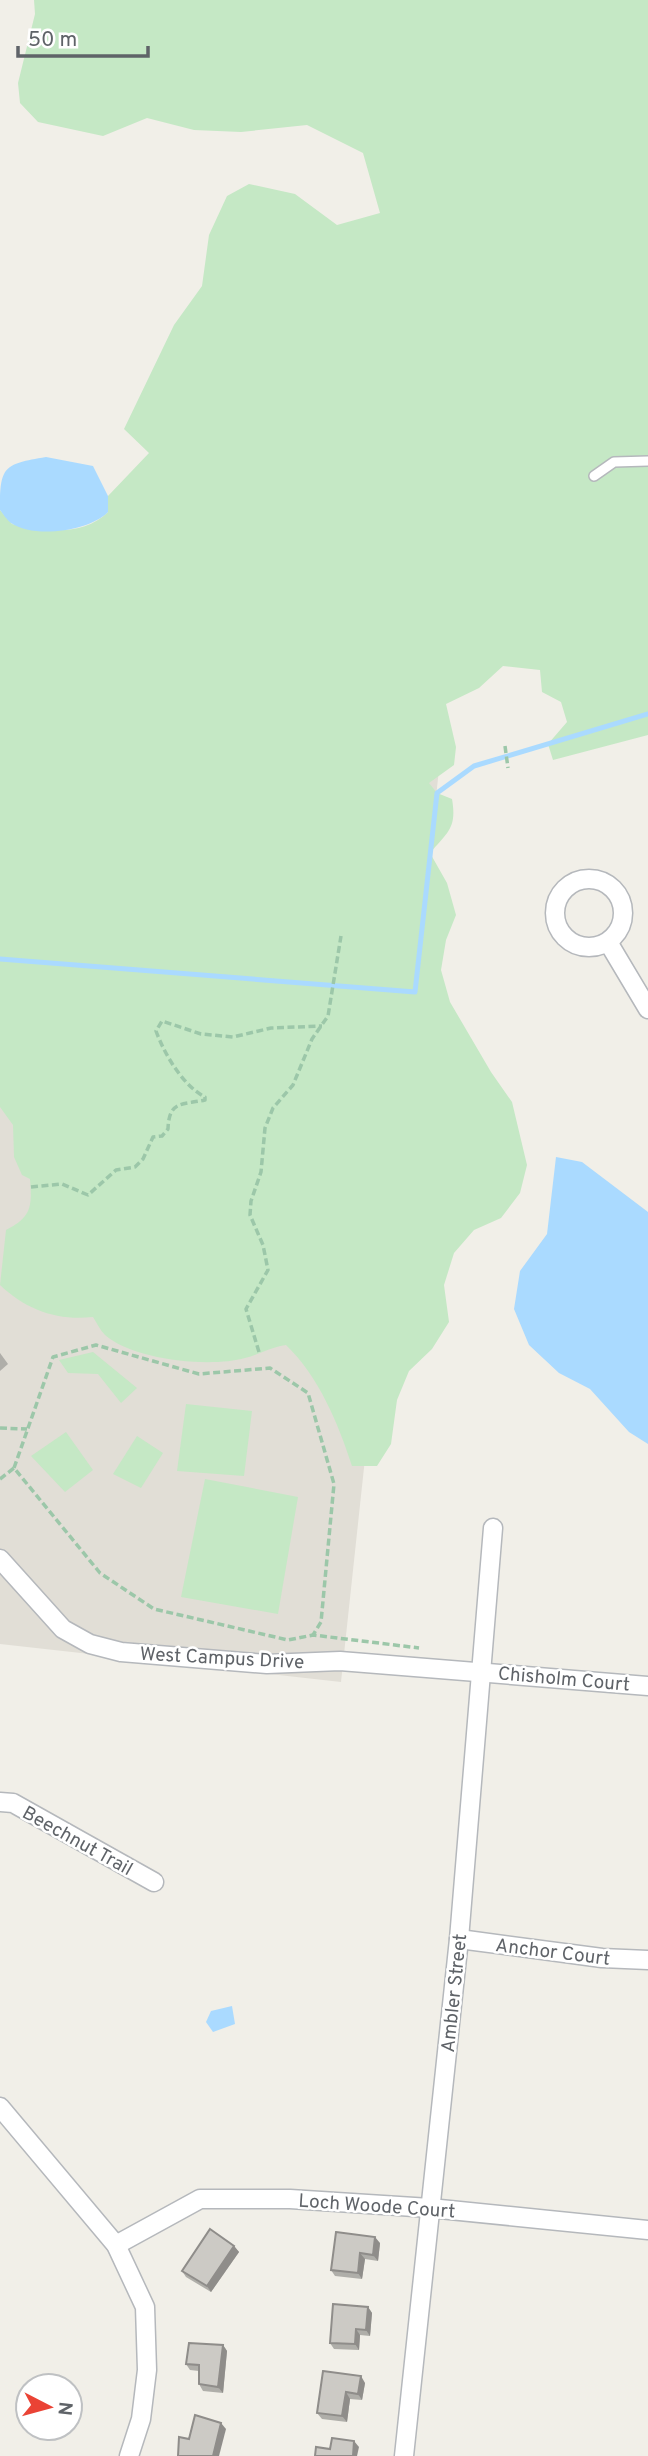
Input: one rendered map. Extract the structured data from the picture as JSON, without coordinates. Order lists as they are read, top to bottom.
{
  "streets": {
    "street": [
      "West Campus Drive",
      "Chisholm Court",
      "Beechnut Trail",
      "Anchor Court",
      "Ambler Street",
      "Loch Woode Court"
    ]
  },
  "crossings": [
    ["West Campus Drive", "Chisholm Court"],
    ["West Campus Drive", "Ambler Street"],
    ["Chisholm Court", "Ambler Street"],
    ["Anchor Court", "Ambler Street"],
    ["Ambler Street", "Loch Woode Court"]
  ],
  "scale_bar": "50 m",
  "north": "right"
}
